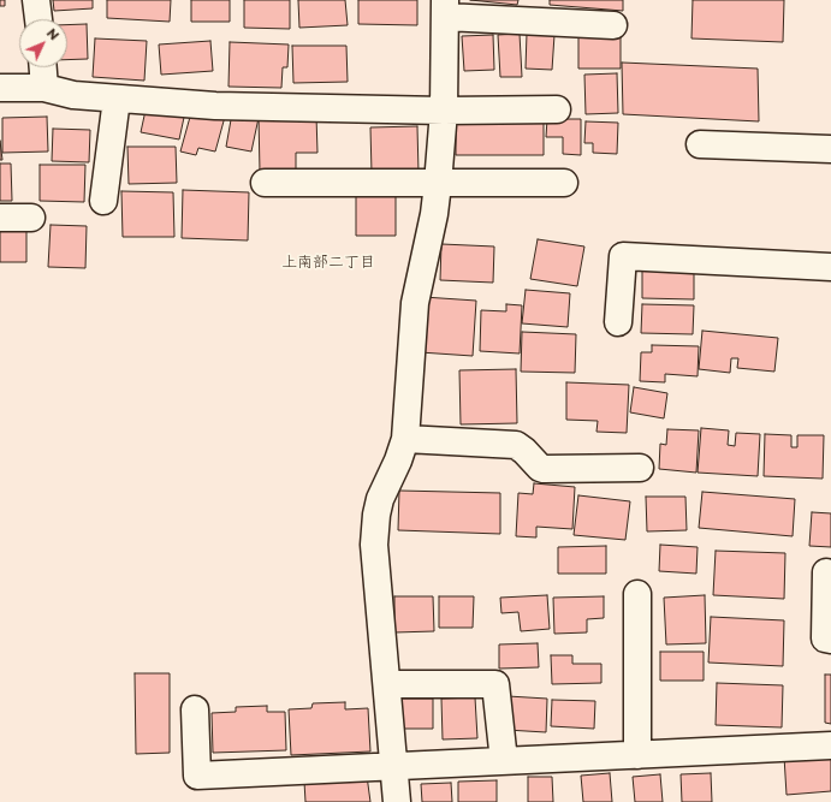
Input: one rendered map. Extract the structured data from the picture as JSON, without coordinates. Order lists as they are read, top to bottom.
{
  "districts": ["上南部二丁目"],
  "north": "top right"
}
